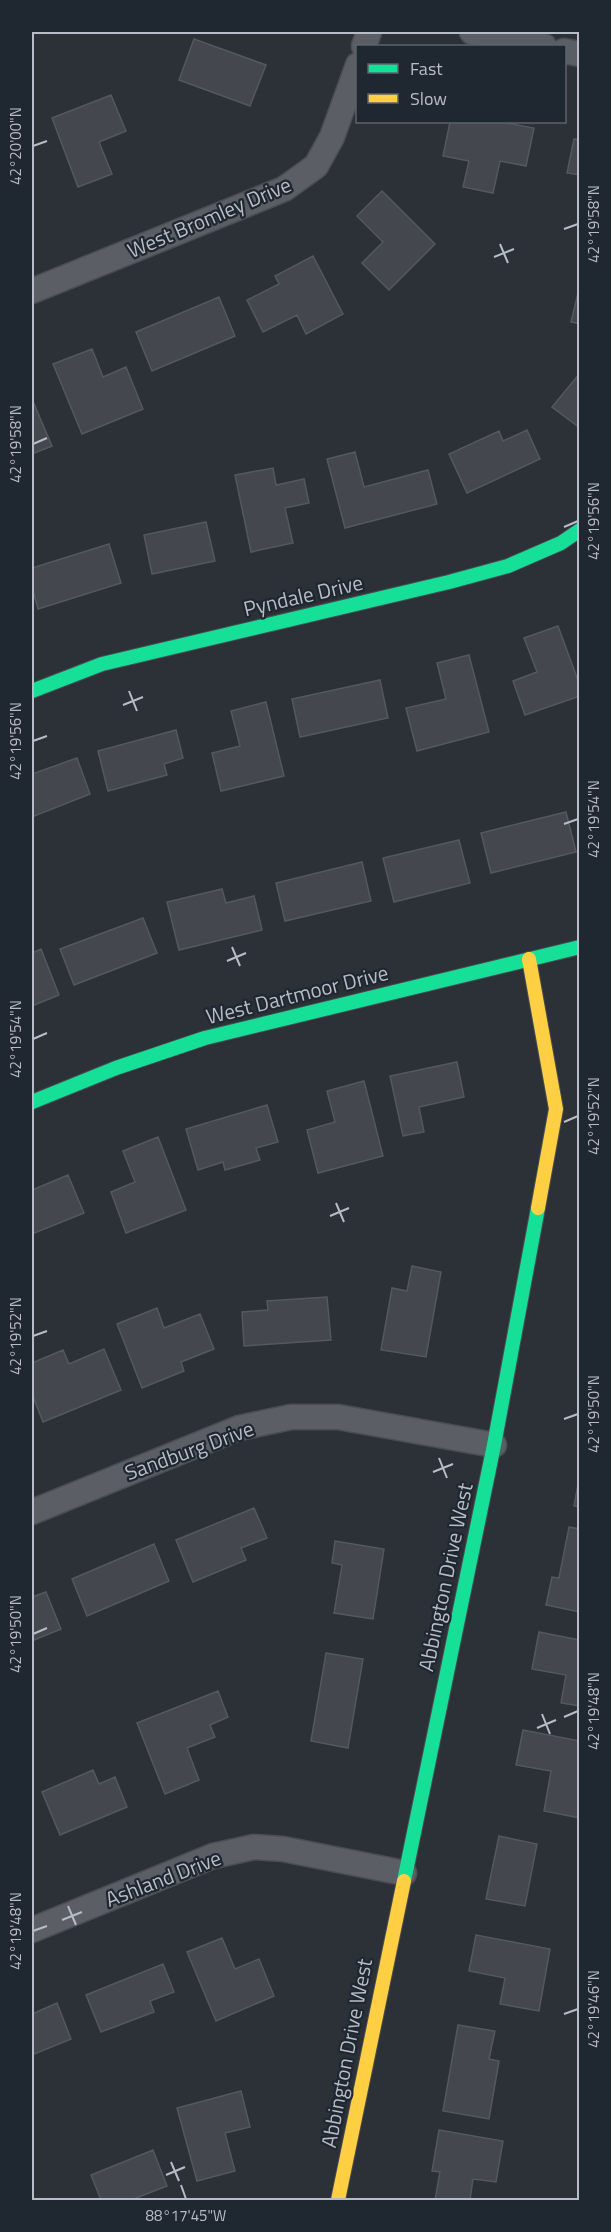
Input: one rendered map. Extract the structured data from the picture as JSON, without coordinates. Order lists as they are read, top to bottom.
{
  "streets": {
    "street": [
      "West Bromley Drive",
      "Pyndale Drive",
      "West Dartmoor Drive",
      "Sandburg Drive",
      "Abbington Drive West",
      "Ashland Drive"
    ]
  },
  "crossings": [
    ["West Dartmoor Drive", "Abbington Drive West"],
    ["Sandburg Drive", "Abbington Drive West"],
    ["Abbington Drive West", "Ashland Drive"]
  ],
  "legend": ["Fast", "Slow"],
  "coordinates": [
    "42°20'00\"N",
    "42°19'58\"N",
    "42°19'56\"N",
    "42°19'54\"N",
    "42°19'52\"N",
    "42°19'50\"N",
    "42°19'48\"N",
    "42°19'46\"N",
    "88°17'45\"W"
  ]
}
